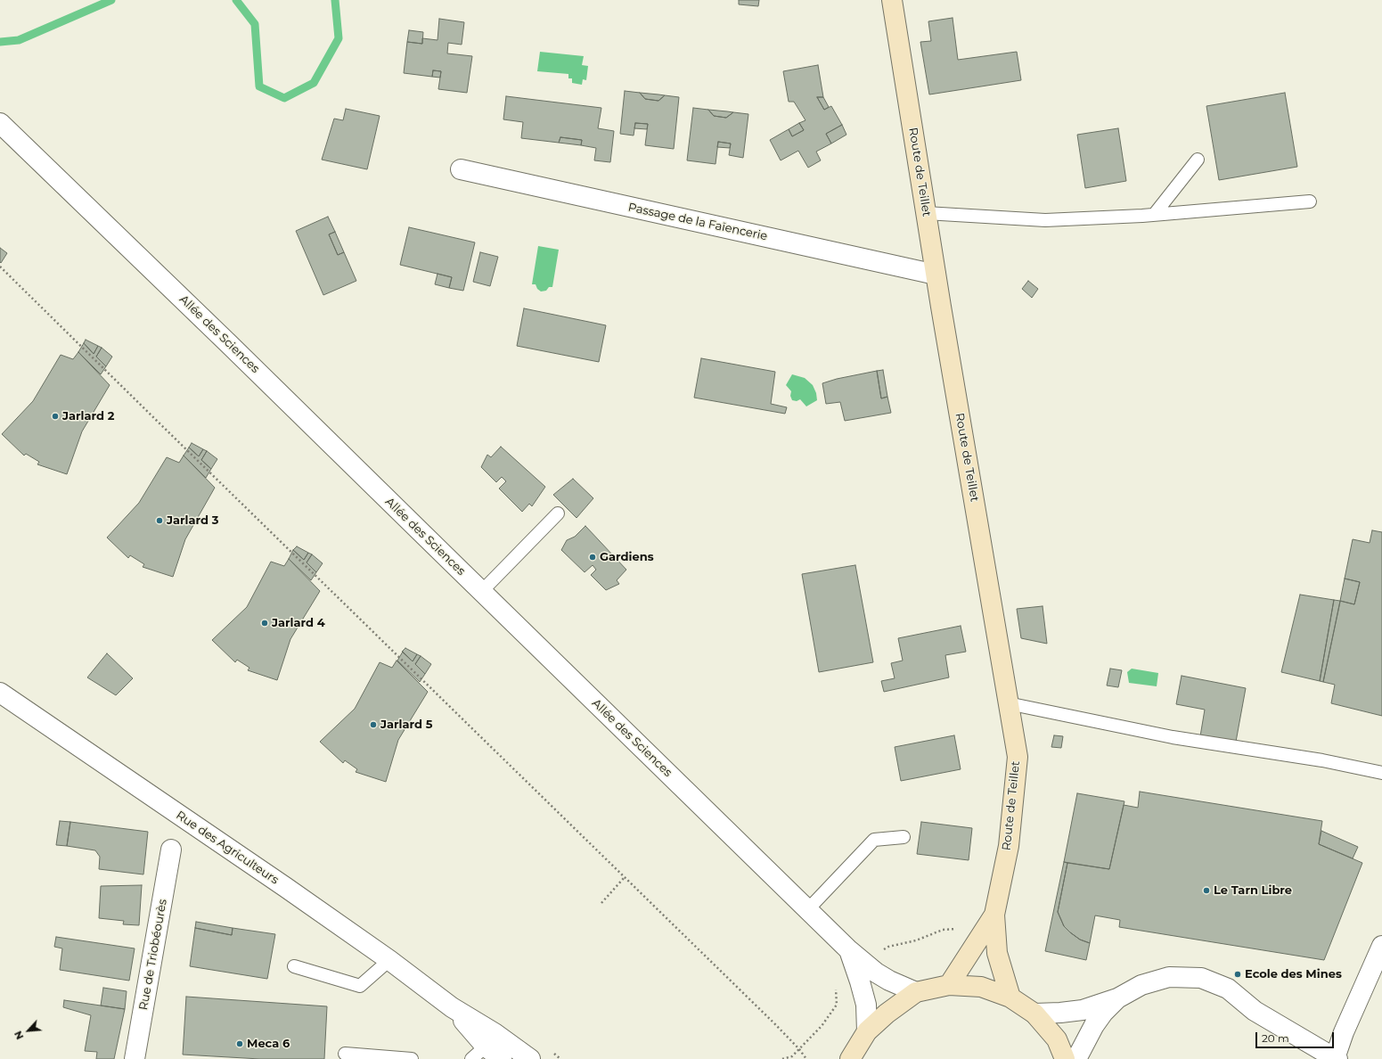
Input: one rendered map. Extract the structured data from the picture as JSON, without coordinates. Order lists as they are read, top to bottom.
{
  "streets": {
    "main road": ["Route de Teillet"],
    "street": [
      "Passage de la Faïencerie",
      "Allée des Sciences",
      "Rue des Agriculteurs",
      "Rue de Triobéourès"
    ]
  },
  "crossings": [
    ["Route de Teillet", "Passage de la Faïencerie"]
  ],
  "places": [
    "Jarlard 2",
    "Jarlard 3",
    "Gardiens",
    "Jarlard 4",
    "Jarlard 5",
    "Le Tarn Libre",
    "Ecole des Mines",
    "Meca 6"
  ],
  "scale_bar": "20 m",
  "north": "bottom left"
}
